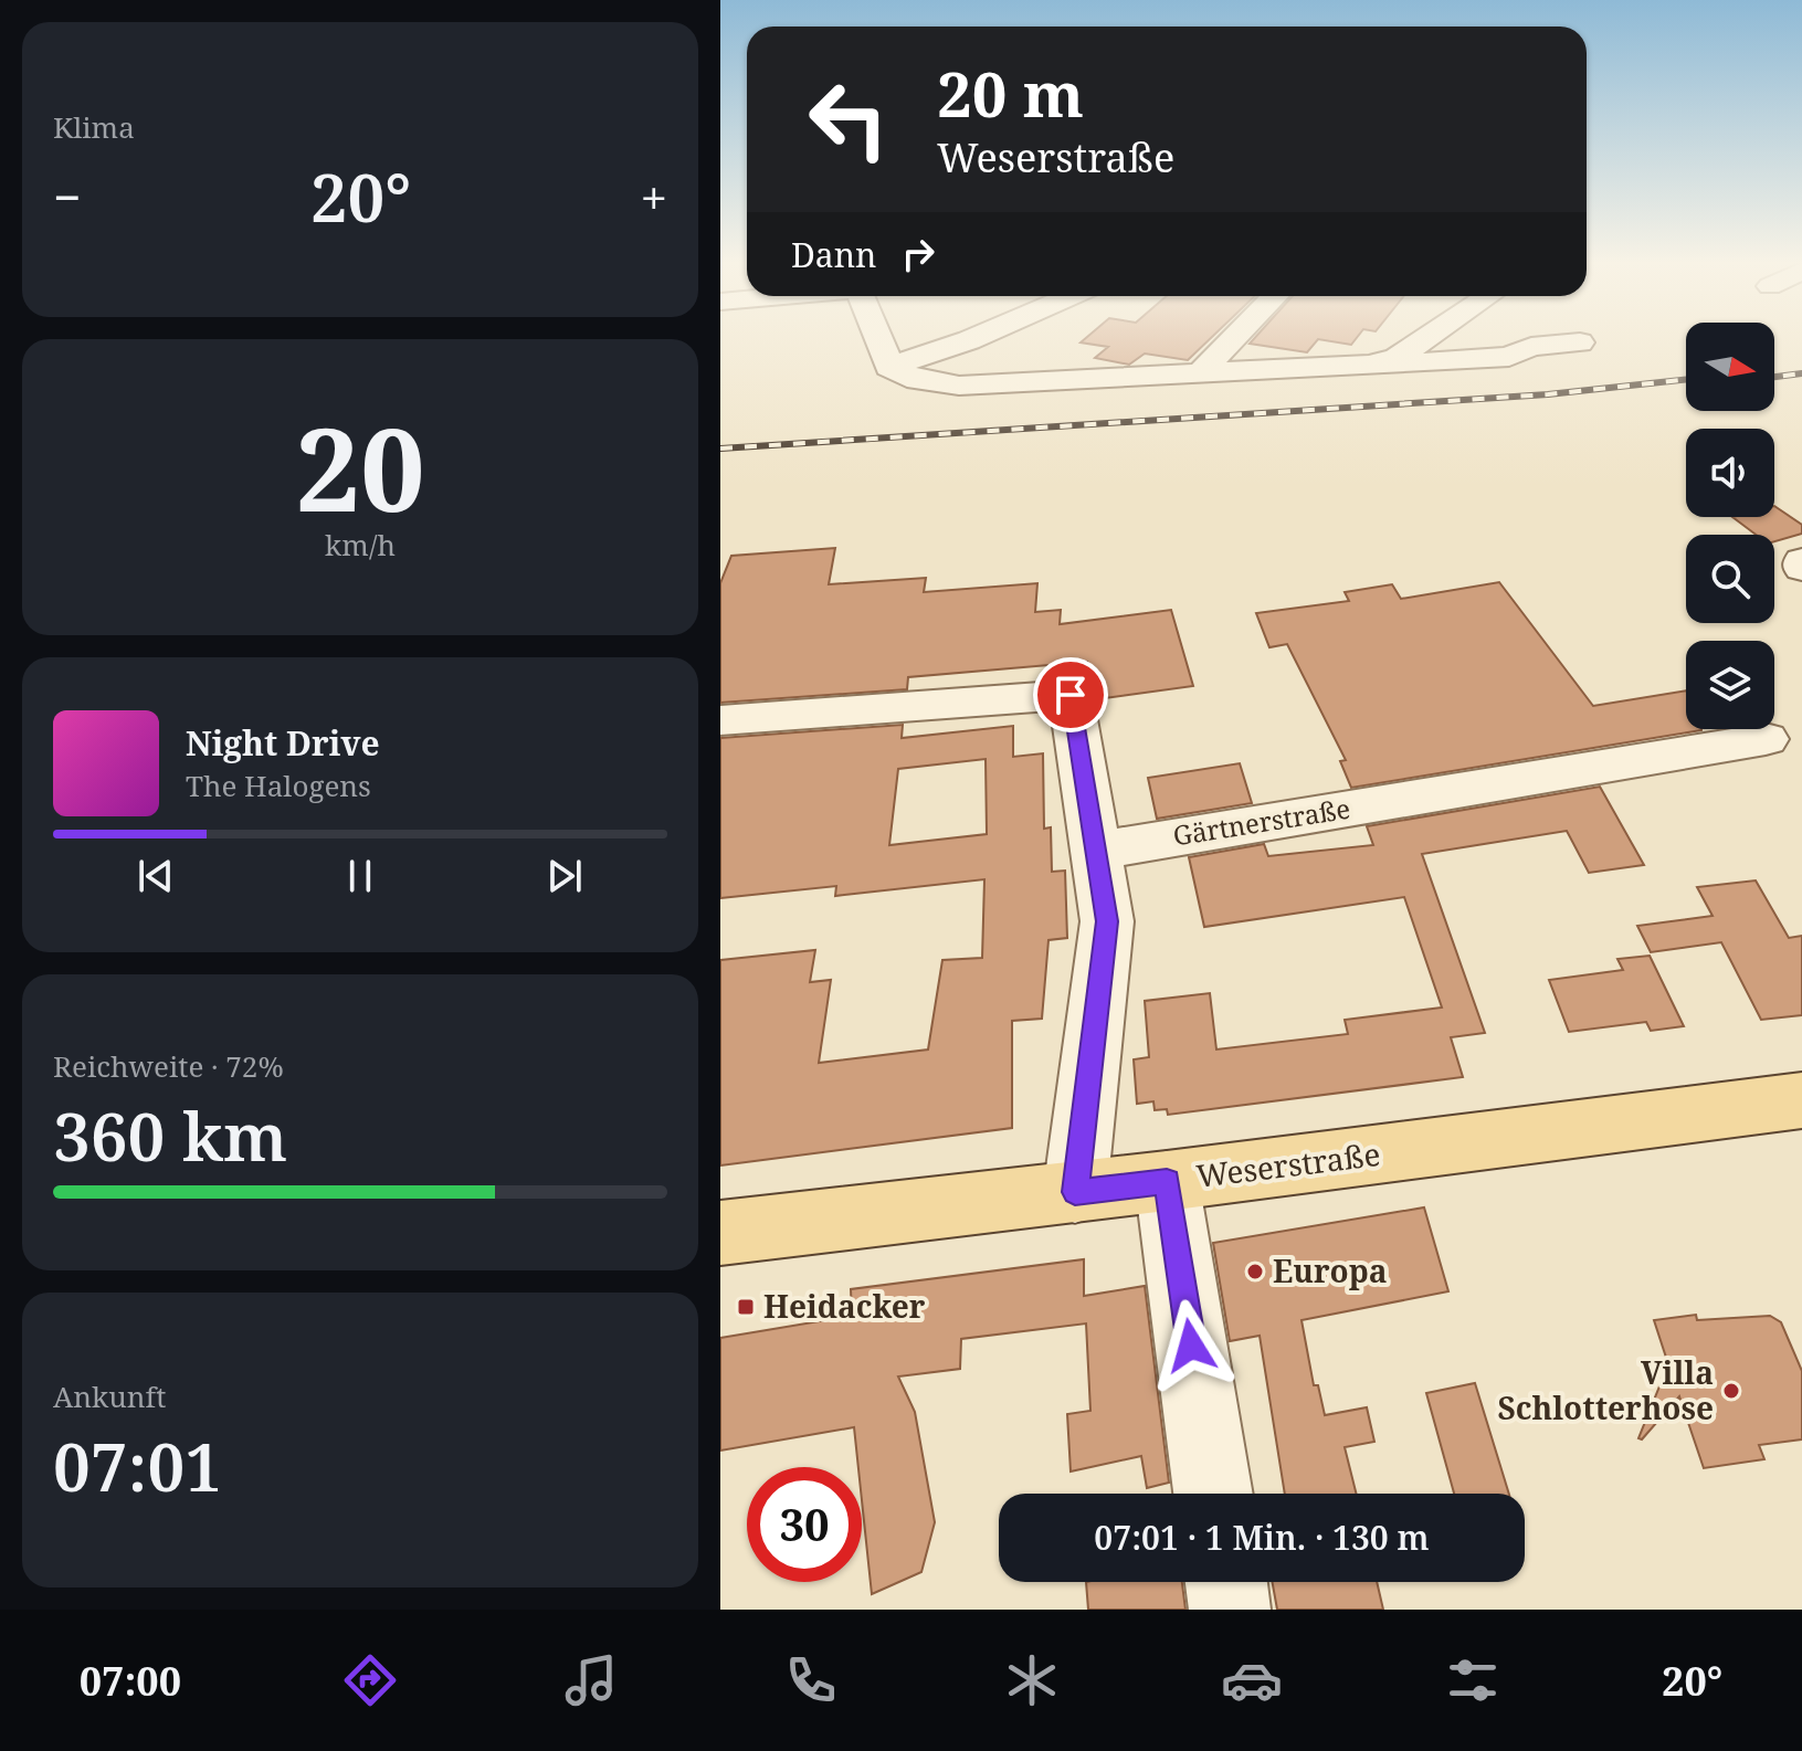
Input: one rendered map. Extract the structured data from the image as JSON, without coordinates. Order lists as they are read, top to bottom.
{
  "streets": {
    "main road": ["Weserstraße"],
    "street": ["Gärtnerstraße"]
  },
  "places": {
    "other": ["Europa", "Villa Schlotterhose"],
    "transit": ["Heidacker"]
  },
  "north": "right",
  "page": {
    "tile": [
      "Klima",
      ["20", "km/h"],
      ["Reichweite · 72%", "360 km"],
      ["Ankunft", "07:01"]
    ],
    "turn": ["20 m", "Weserstraße"],
    "heat": ["−", "20°", "+"],
    "then": "Dann",
    "song": ["Night Drive", "The Halogens"],
    "limit": "30",
    "trip": "07:01 · 1 Min. · 130 m",
    "tabs": ["07:00", "20°"]
  }
}
